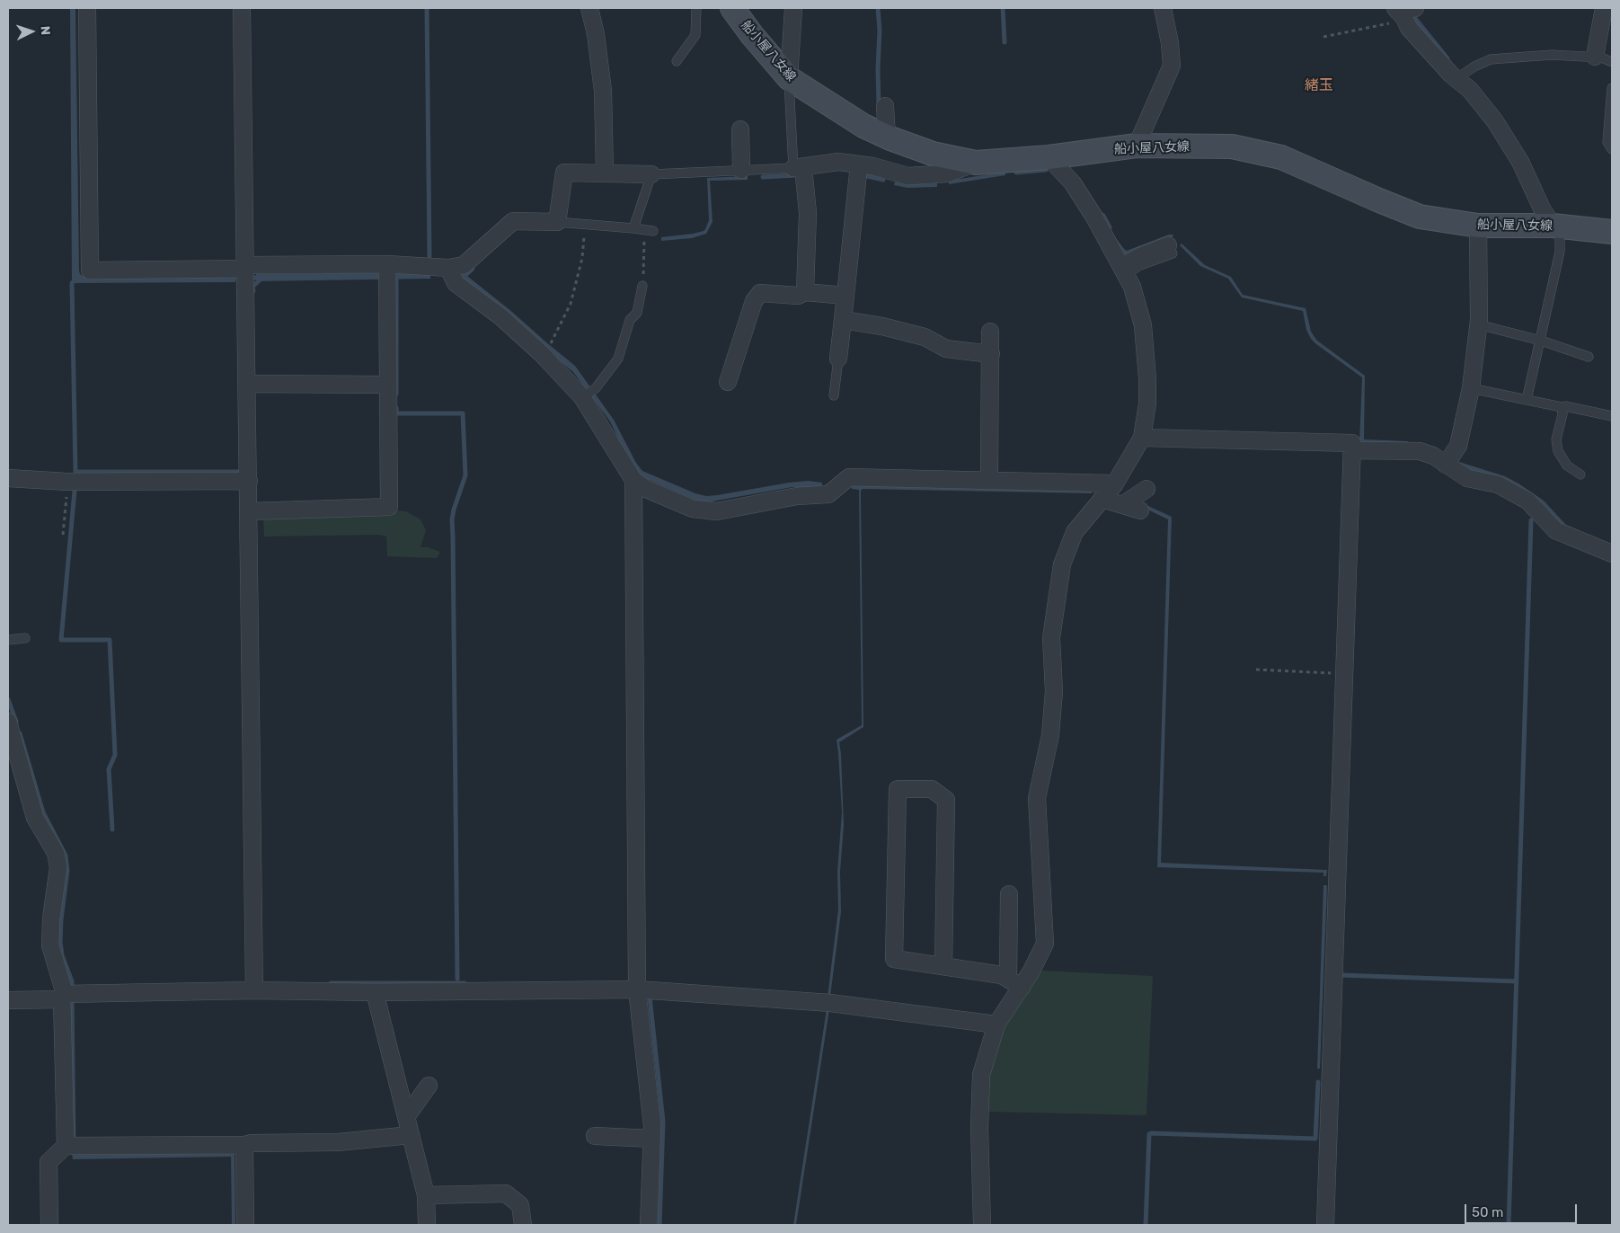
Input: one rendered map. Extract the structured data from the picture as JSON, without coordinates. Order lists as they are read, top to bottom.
{
  "streets": {
    "main road": ["船小屋八女線"]
  },
  "districts": ["緒玉"],
  "scale_bar": "50 m",
  "north": "right"
}
